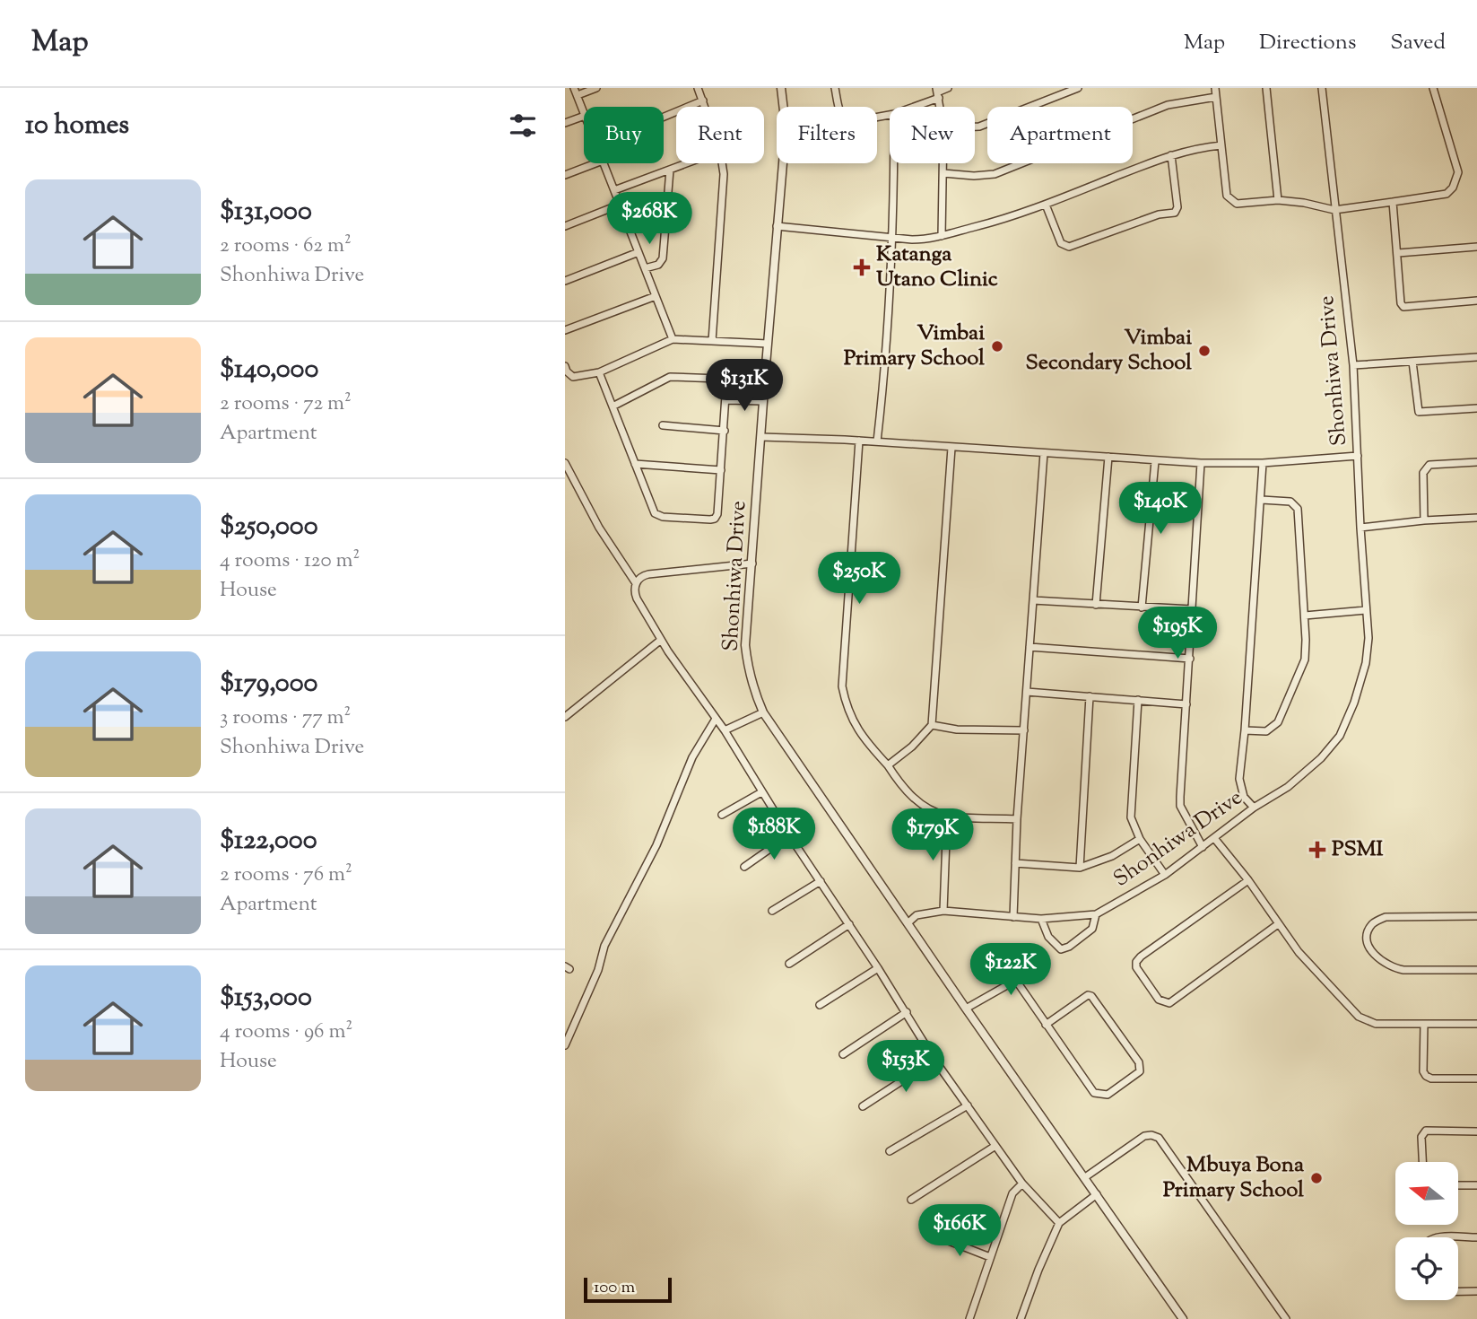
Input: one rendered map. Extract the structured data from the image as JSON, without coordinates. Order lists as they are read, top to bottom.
{
  "streets": {
    "street": ["Shonhiwa Drive"]
  },
  "places": {
    "health": ["Katanga Utano Clinic", "PSMI"],
    "other": ["Vimbai Primary School", "Vimbai Secondary School", "Mbuya Bona Primary School"]
  },
  "scale_bar": "100 m",
  "north": "left",
  "page": {
    "header": "Map",
    "nav": ["Map", "Directions", "Saved"],
    "heading": "10 homes",
    "chip": [
      "Buy",
      "Rent",
      "Filters",
      "New",
      "Apartment"
    ],
    "list": [
      {
        "name": "$131,000",
        "note": "2 rooms · 62 m² · Shonhiwa Drive"
      },
      {
        "name": "$140,000",
        "note": "2 rooms · 72 m² · Apartment"
      },
      {
        "name": "$250,000",
        "note": "4 rooms · 120 m² · House"
      },
      {
        "name": "$179,000",
        "note": "3 rooms · 77 m² · Shonhiwa Drive"
      },
      {
        "name": "$122,000",
        "note": "2 rooms · 76 m² · Apartment"
      },
      {
        "name": "$153,000",
        "note": "4 rooms · 96 m² · House"
      }
    ],
    "price": [
      "$268K",
      "$131K",
      "$140K",
      "$250K",
      "$195K",
      "$188K",
      "$179K",
      "$122K",
      "$153K",
      "$166K"
    ],
    "scale": "100 m"
  }
}
